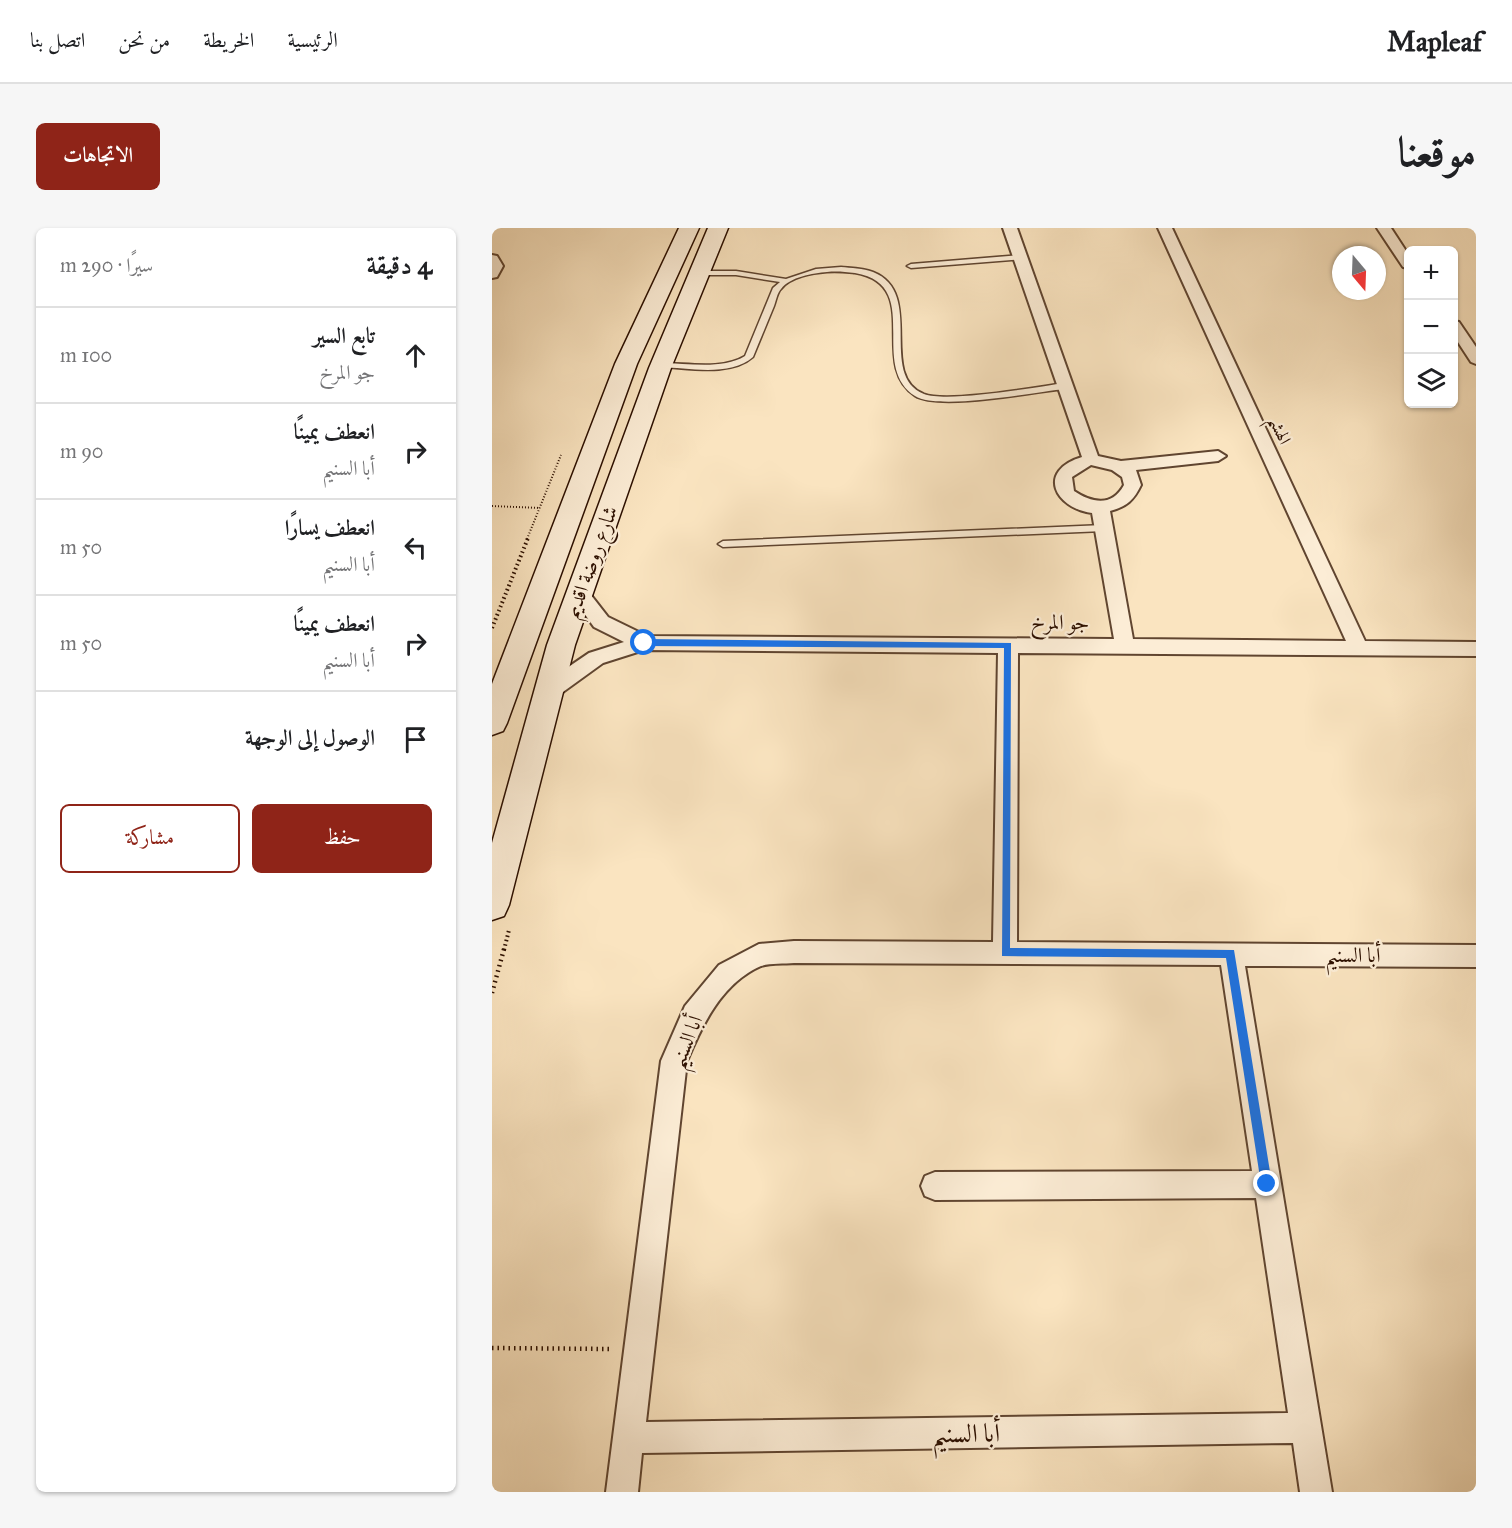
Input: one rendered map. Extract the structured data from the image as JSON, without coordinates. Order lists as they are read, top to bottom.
{
  "streets": {
    "street": [
      "الهشم",
      "شارع روضة اقديم",
      "جو المرخ",
      "أبا السنيم"
    ]
  },
  "crossings": [
    ["الهشم", "جو المرخ"],
    ["شارع روضة اقديم", "جو المرخ"]
  ],
  "north": "bottom",
  "page": {
    "header": "Mapleaf",
    "nav": [
      "الرئيسية",
      "الخريطة",
      "من نحن",
      "اتصل بنا"
    ],
    "title": "موقعنا",
    "buttons": [
      "الاتجاهات",
      ["حفظ", "مشاركة"]
    ],
    "heading": ["4 دقيقة", "سيرًا · 290 m"],
    "map_buttons": ["+", "−"],
    "list": [
      ["تابع السير", "جو المرخ", "100 m"],
      ["انعطف يمينًا", "أبا السنيم", "90 m"],
      ["انعطف يسارًا", "أبا السنيم", "50 m"],
      ["انعطف يمينًا", "أبا السنيم", "50 m"],
      "الوصول إلى الوجهة"
    ]
  }
}
